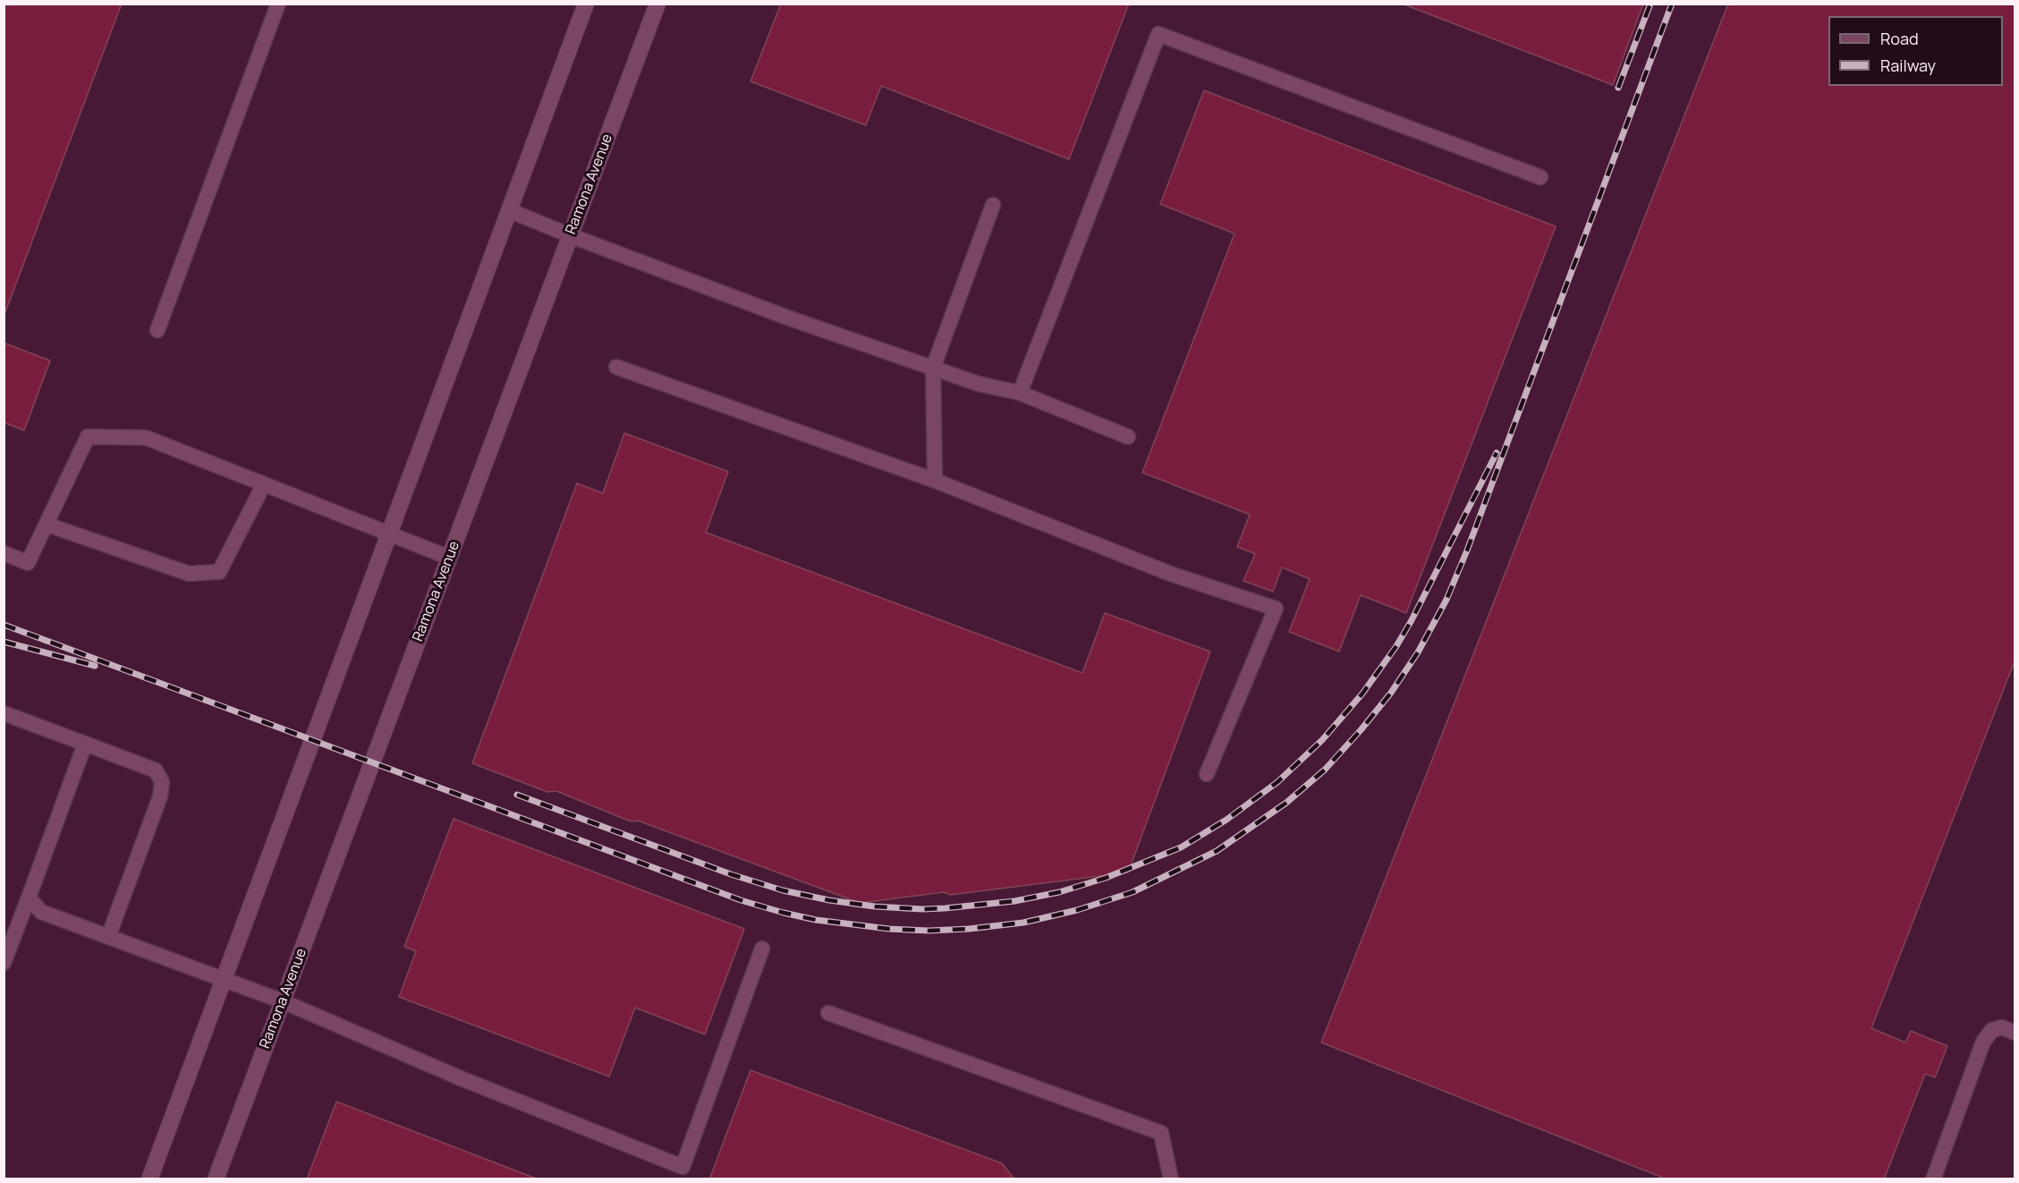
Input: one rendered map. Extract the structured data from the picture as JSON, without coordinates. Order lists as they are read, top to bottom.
{
  "streets": {
    "main road": ["Ramona Avenue"]
  },
  "legend": ["Road", "Railway"]
}
